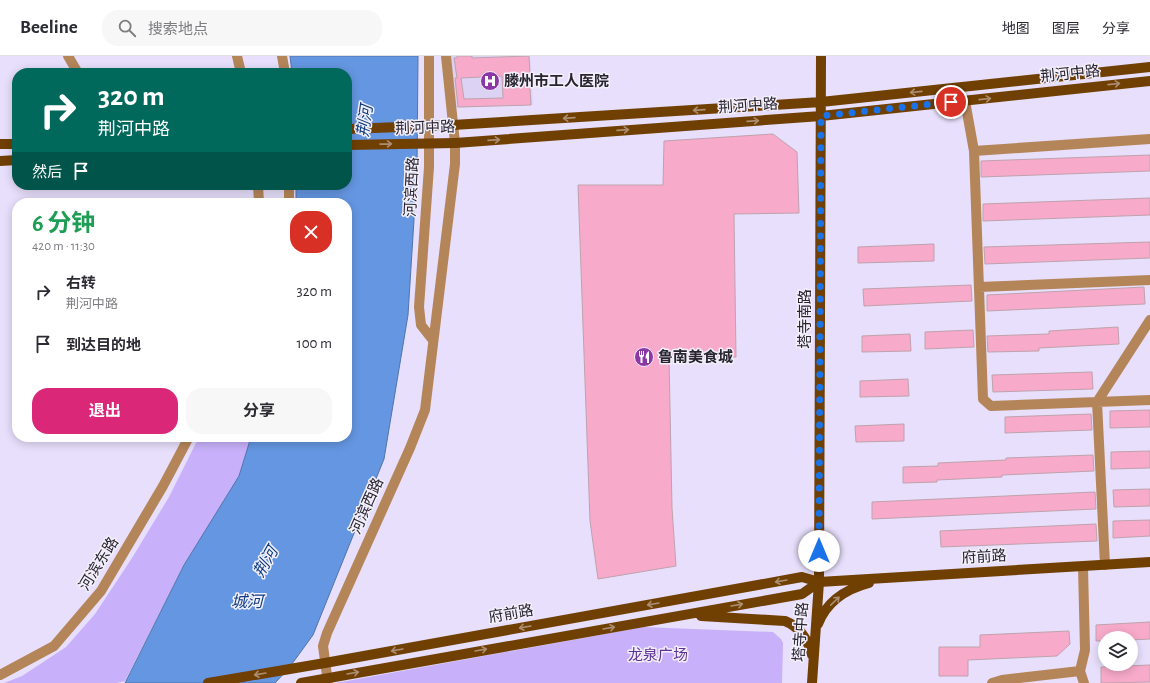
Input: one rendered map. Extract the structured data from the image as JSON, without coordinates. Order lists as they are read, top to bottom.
{
  "streets": {
    "main road": [
      "荆河中路",
      "塔寺南路",
      "府前路",
      "塔寺中路"
    ],
    "street": ["河滨西路", "河滨东路"]
  },
  "crossings": [
    ["荆河中路", "河滨西路"],
    ["荆河中路", "塔寺南路"],
    ["河滨西路", "府前路"],
    ["塔寺南路", "府前路"],
    ["塔寺南路", "塔寺中路"],
    ["府前路", "塔寺中路"]
  ],
  "water": ["荆河", "城河"],
  "parks": ["龙泉广场"],
  "places": {
    "hospital": ["滕州市工人医院"],
    "restaurant": ["鲁南美食城"]
  },
  "page": {
    "header": "Beeline",
    "search": "搜索地点",
    "nav": ["地图", "图层", "分享"],
    "turn": ["320 m", "荆河中路"],
    "then": "然后",
    "heading": ["6 分钟", "420 m · 11:30"],
    "list": [
      {
        "name": "右转",
        "note": "荆河中路",
        "value": "320 m"
      },
      {
        "name": "到达目的地",
        "value": "100 m"
      }
    ],
    "buttons": ["退出", "分享"]
  }
}
